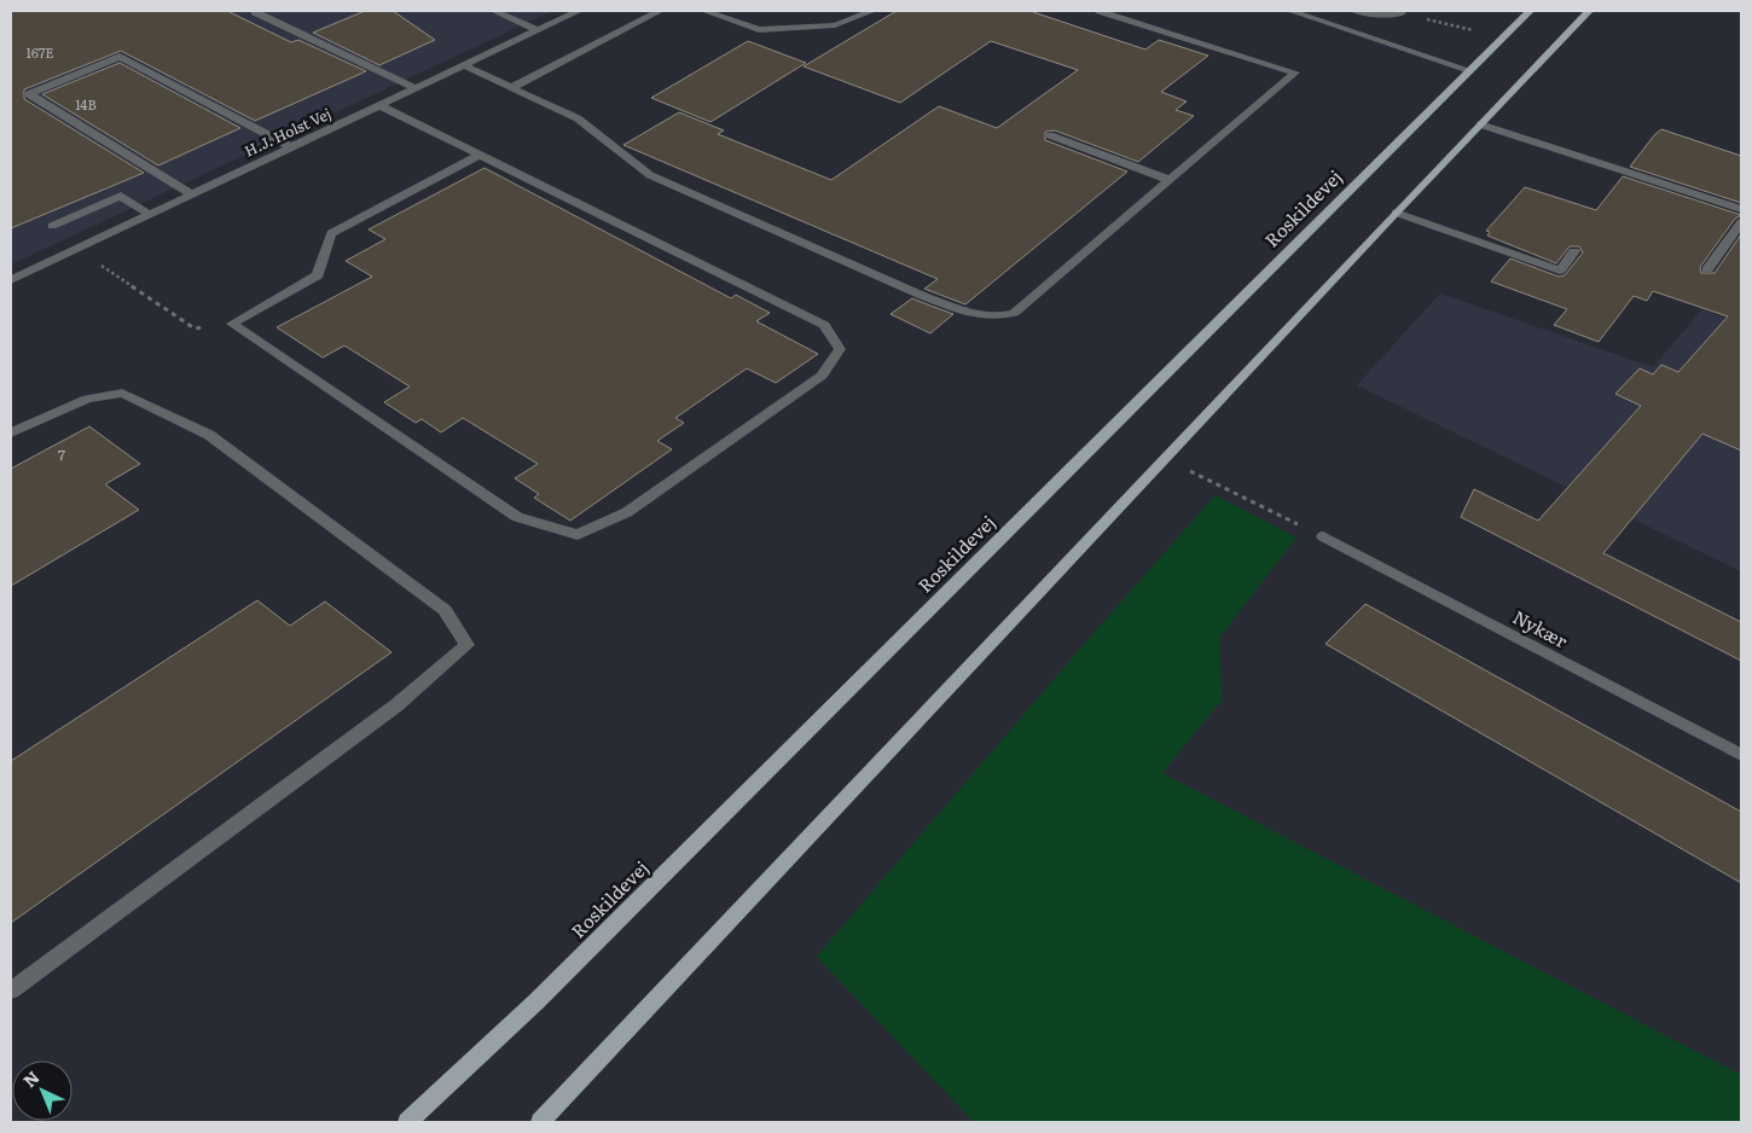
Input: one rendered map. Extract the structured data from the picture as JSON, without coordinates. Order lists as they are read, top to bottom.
{
  "streets": {
    "main road": ["Roskildevej"],
    "street": ["H.J. Holst Vej", "Nykær"]
  },
  "house_numbers": ["167E", "14B", "7"],
  "north": "top left"
}
